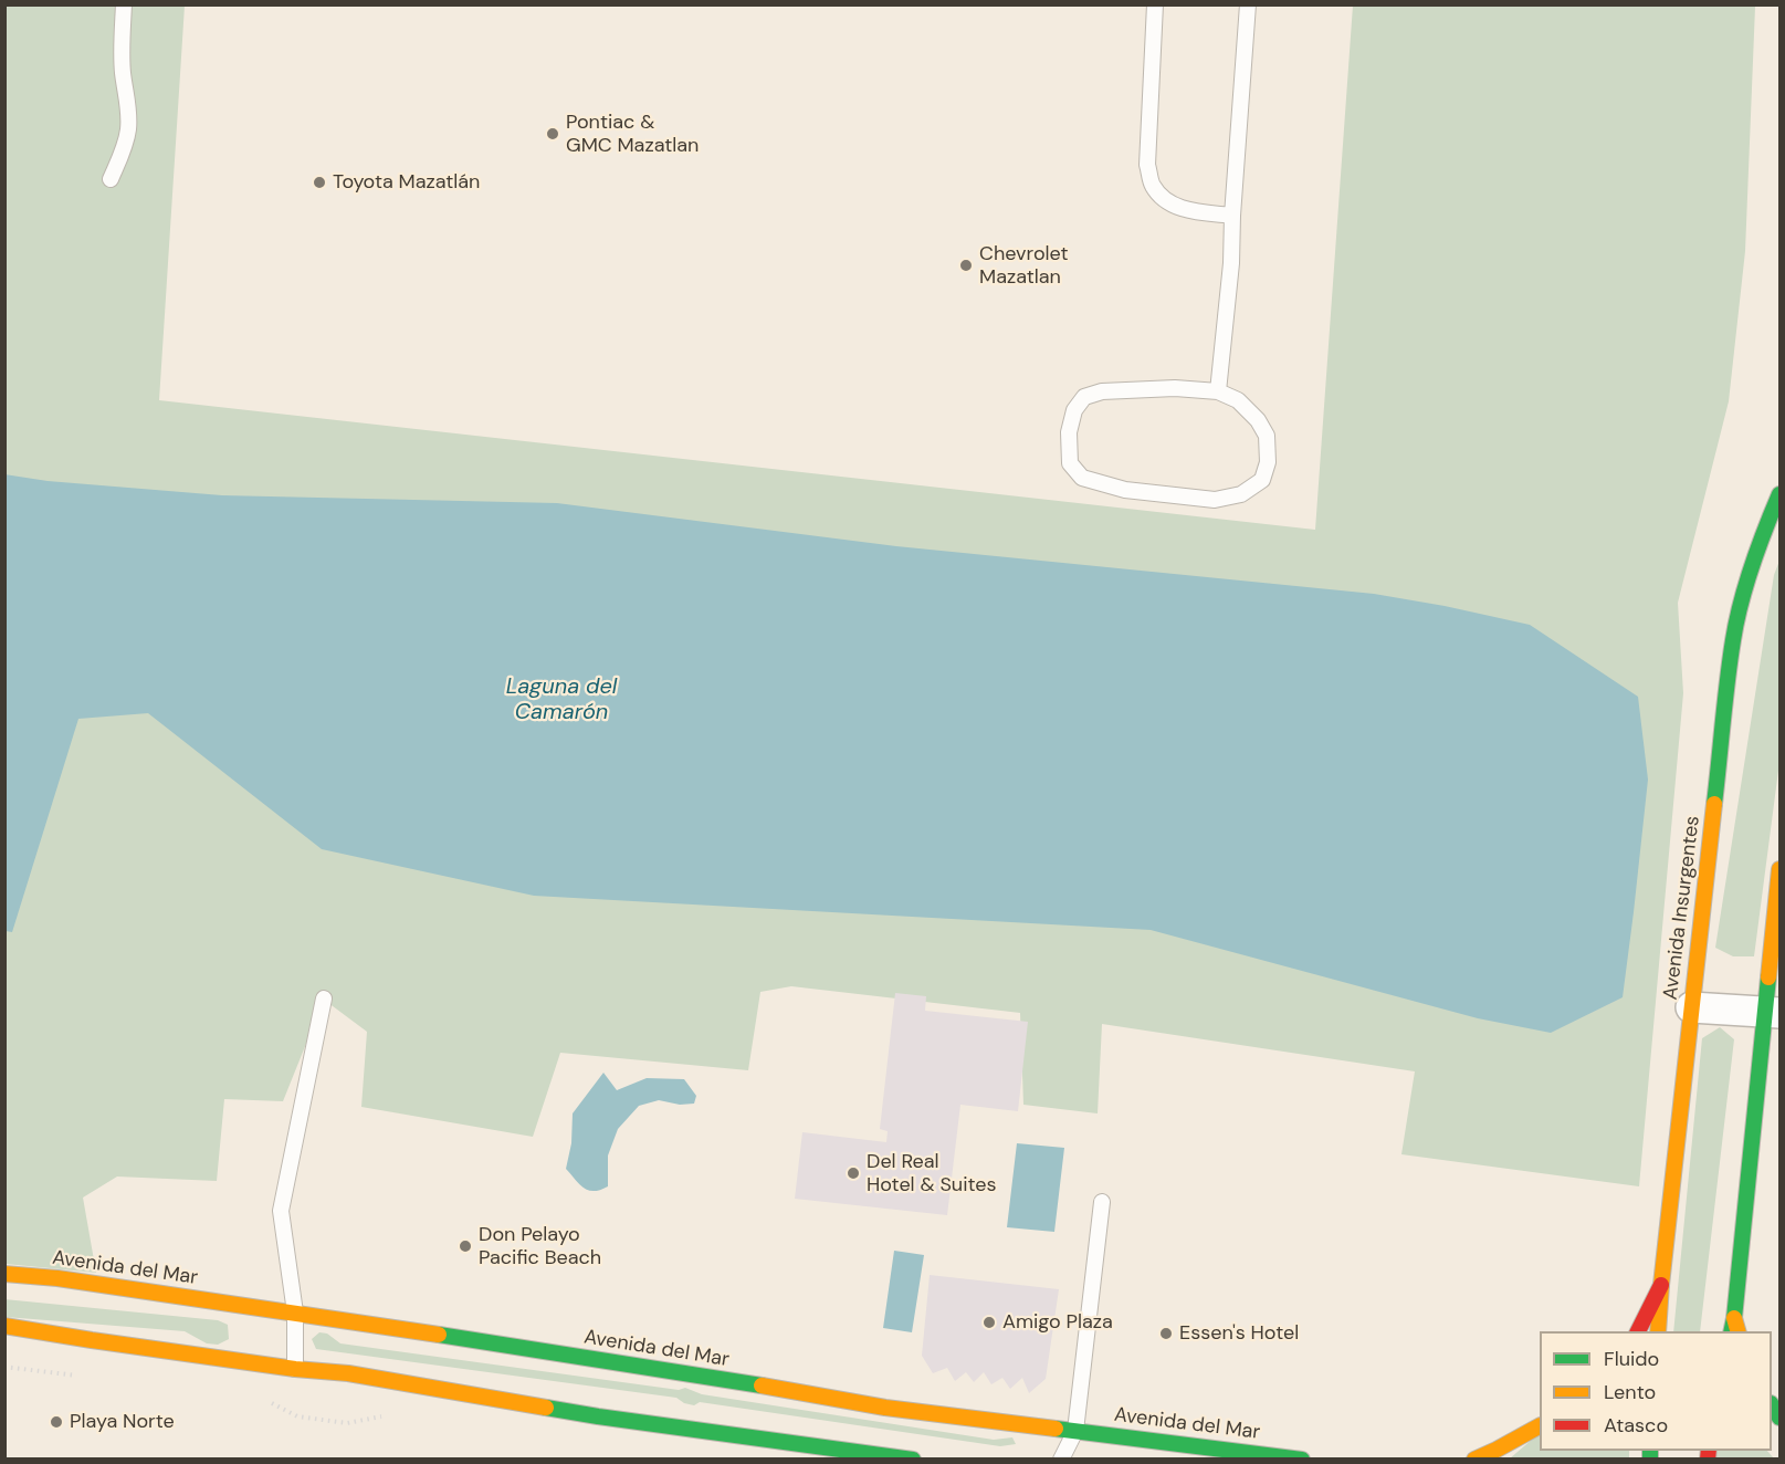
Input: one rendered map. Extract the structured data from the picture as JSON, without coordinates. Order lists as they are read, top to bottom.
{
  "streets": {
    "main road": ["Avenida Insurgentes", "Avenida del Mar"]
  },
  "water": ["Laguna del Camarón"],
  "places": [
    "Pontiac & GMC Mazatlan",
    "Toyota Mazatlán",
    "Chevrolet Mazatlan",
    "Del Real Hotel & Suites",
    "Don Pelayo Pacific Beach",
    "Amigo Plaza",
    "Essen's Hotel",
    "Playa Norte"
  ],
  "legend": ["Fluido", "Lento", "Atasco"]
}
